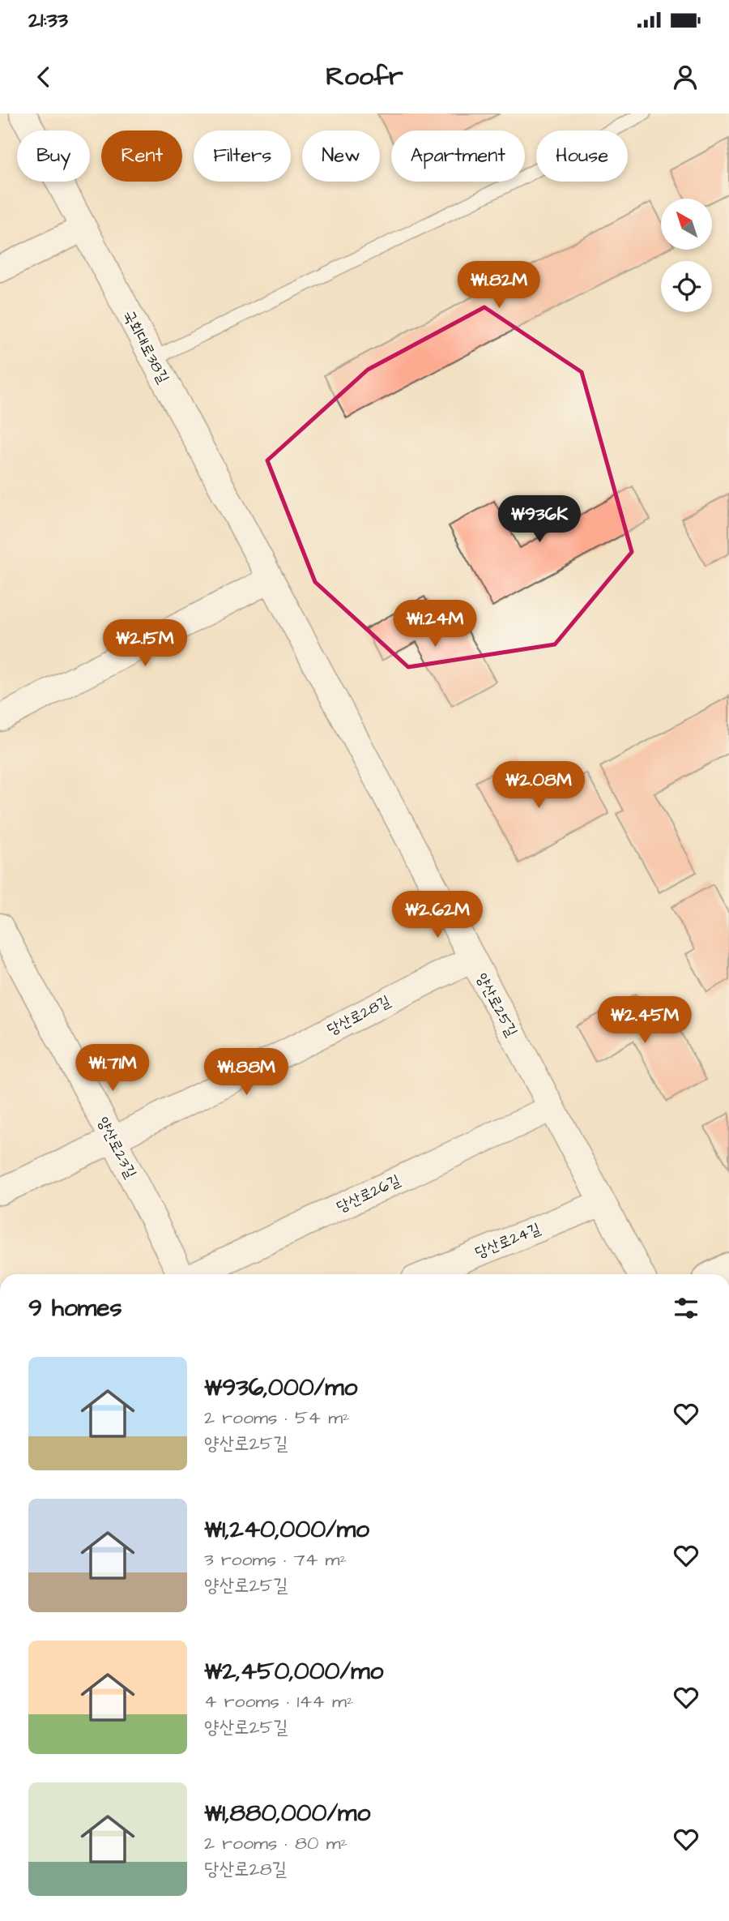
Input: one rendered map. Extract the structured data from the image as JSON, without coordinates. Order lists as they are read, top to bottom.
{
  "streets": {
    "street": [
      "국회대로38길",
      "양산로25길",
      "당산로28길",
      "양산로23길",
      "당산로26길",
      "당산로24길"
    ]
  },
  "crossings": [
    ["국회대로38길", "양산로25길"],
    ["양산로25길", "당산로28길"],
    ["양산로25길", "당산로26길"],
    ["양산로25길", "당산로24길"],
    ["당산로28길", "양산로23길"]
  ],
  "north": "top left",
  "page": {
    "status": "21:33",
    "header": "Roofr",
    "chip": [
      "Buy",
      "Rent",
      "Filters",
      "New",
      "Apartment",
      "House"
    ],
    "price": [
      "₩1.82M",
      "₩936K",
      "₩1.24M",
      "₩2.15M",
      "₩2.08M",
      "₩2.62M",
      "₩2.45M",
      "₩1.71M",
      "₩1.88M"
    ],
    "heading": "9 homes",
    "list": [
      {
        "name": "₩936,000/mo",
        "note": "2 rooms · 54 m² · 양산로25길"
      },
      {
        "name": "₩1,240,000/mo",
        "note": "3 rooms · 74 m² · 양산로25길"
      },
      {
        "name": "₩2,450,000/mo",
        "note": "4 rooms · 144 m² · 양산로25길"
      },
      {
        "name": "₩1,880,000/mo",
        "note": "2 rooms · 80 m² · 당산로28길"
      }
    ]
  }
}
